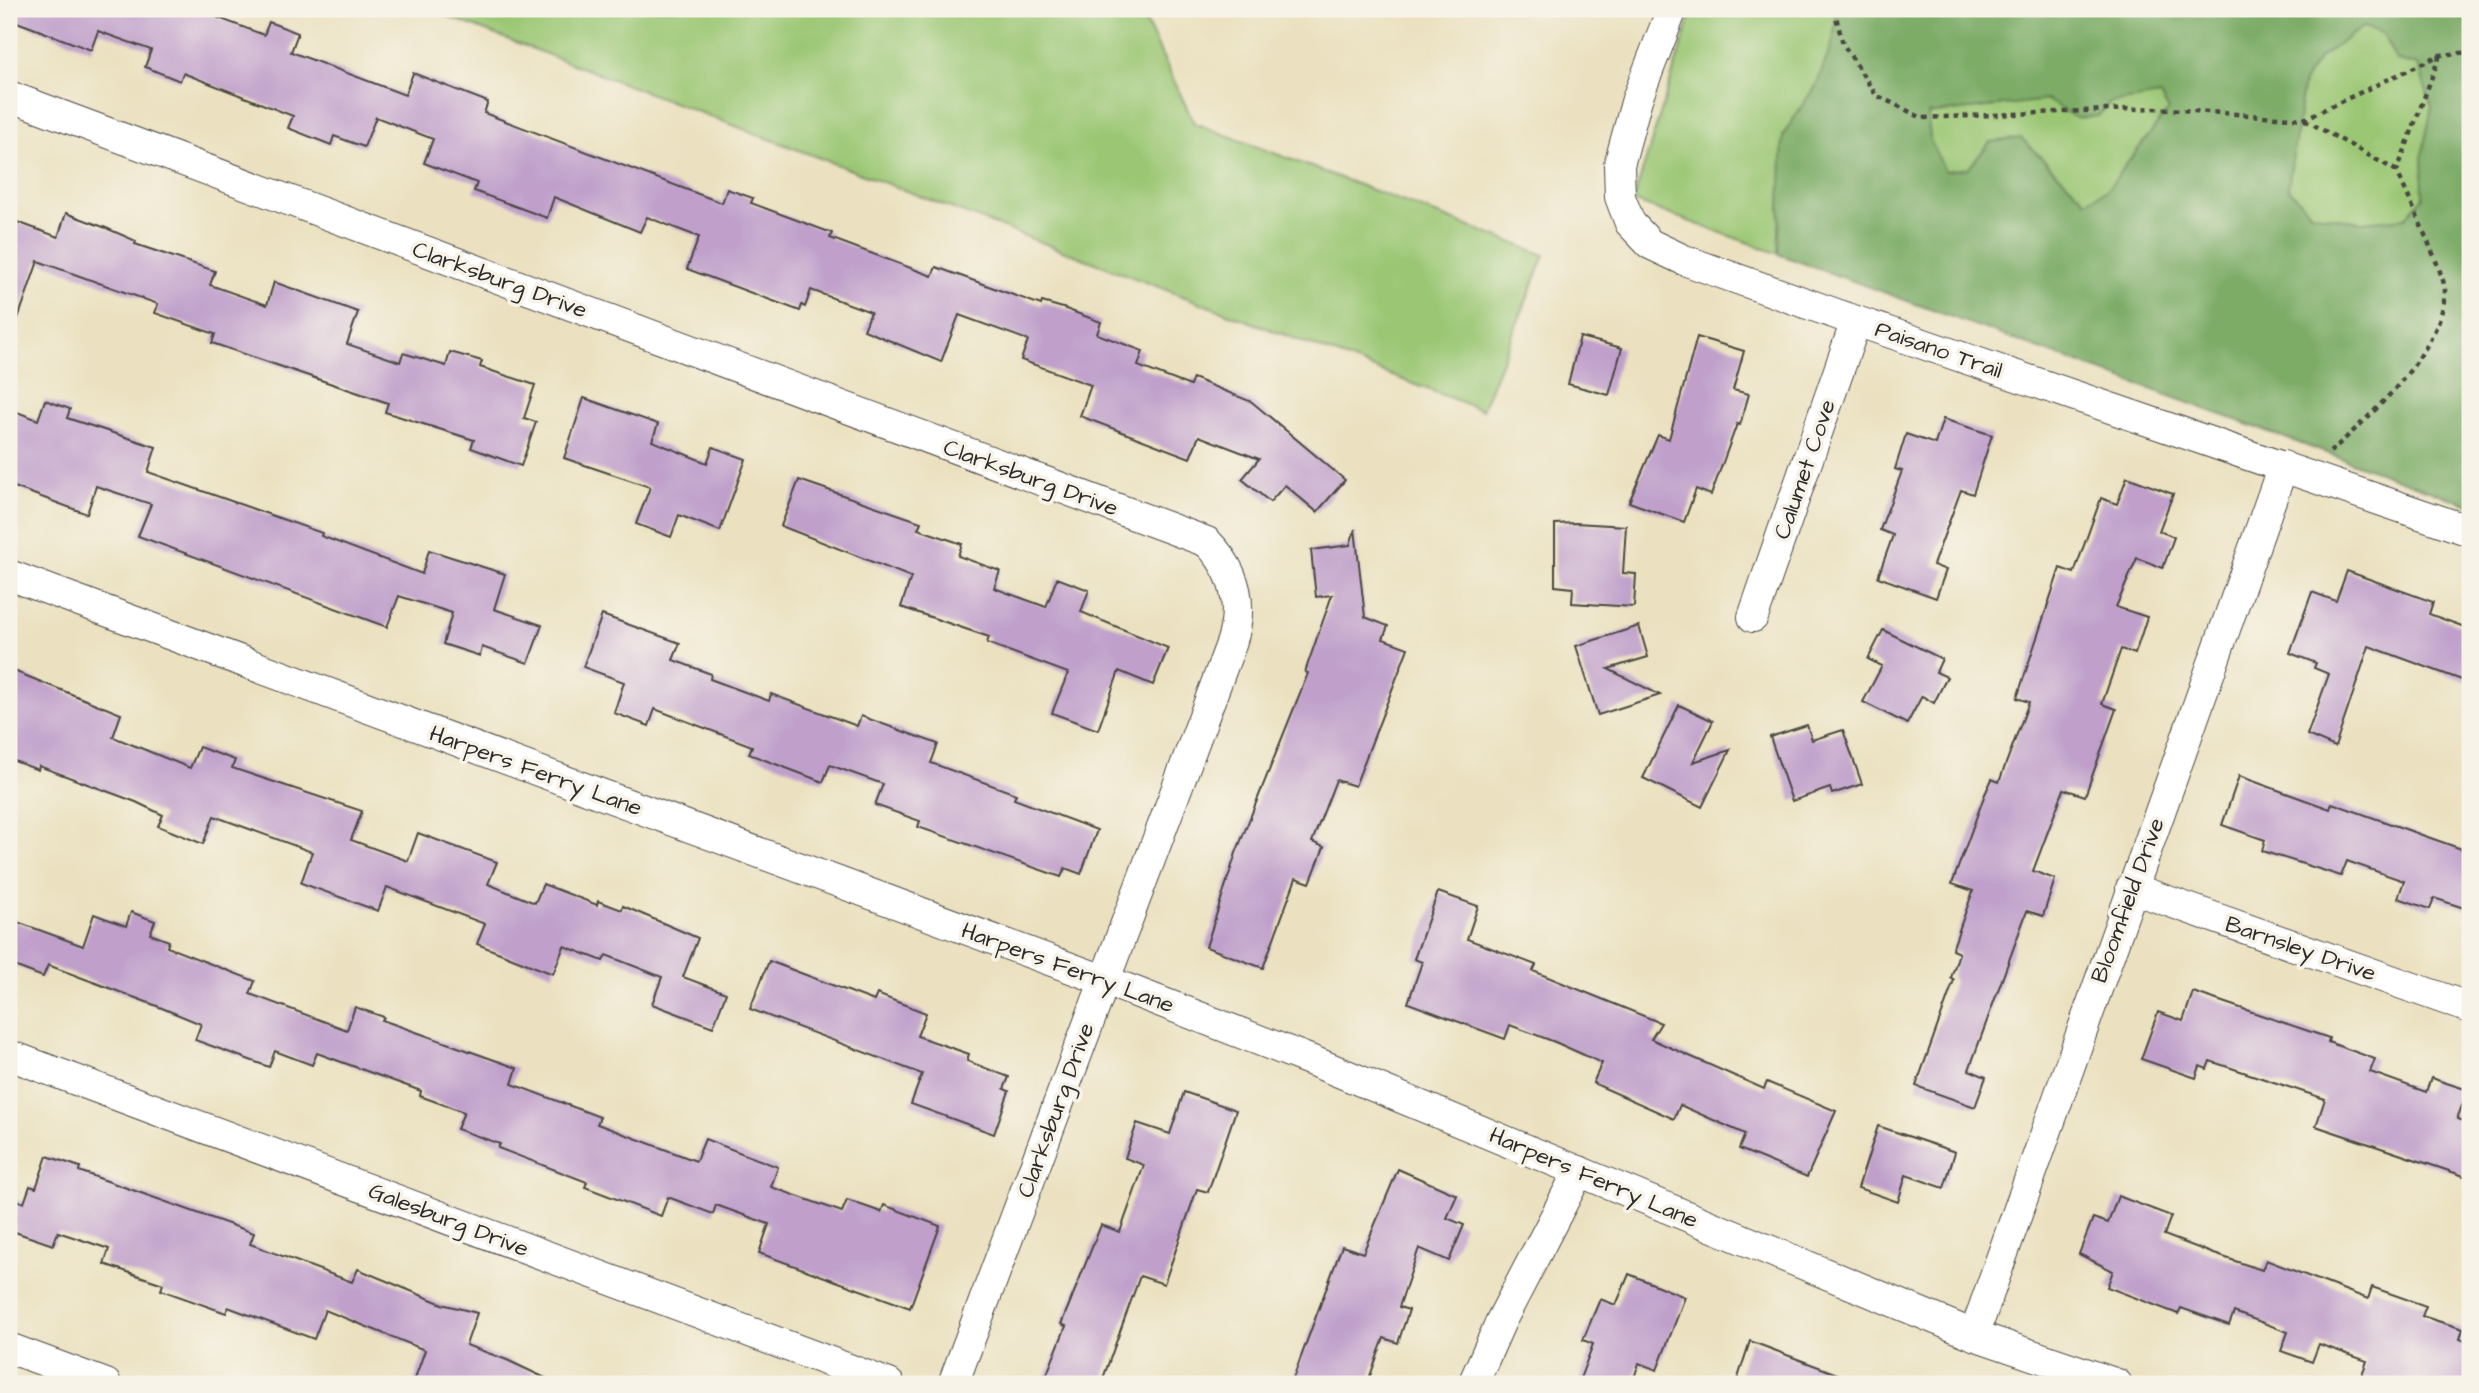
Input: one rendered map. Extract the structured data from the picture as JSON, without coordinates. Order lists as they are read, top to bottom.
{
  "streets": {
    "street": [
      "Clarksburg Drive",
      "Paisano Trail",
      "Calumet Cove",
      "Harpers Ferry Lane",
      "Bloomfield Drive",
      "Barnsley Drive",
      "Galesburg Drive"
    ]
  },
  "crossings": [
    ["Clarksburg Drive", "Harpers Ferry Lane"],
    ["Paisano Trail", "Calumet Cove"],
    ["Paisano Trail", "Bloomfield Drive"],
    ["Harpers Ferry Lane", "Bloomfield Drive"],
    ["Bloomfield Drive", "Barnsley Drive"]
  ]
}
